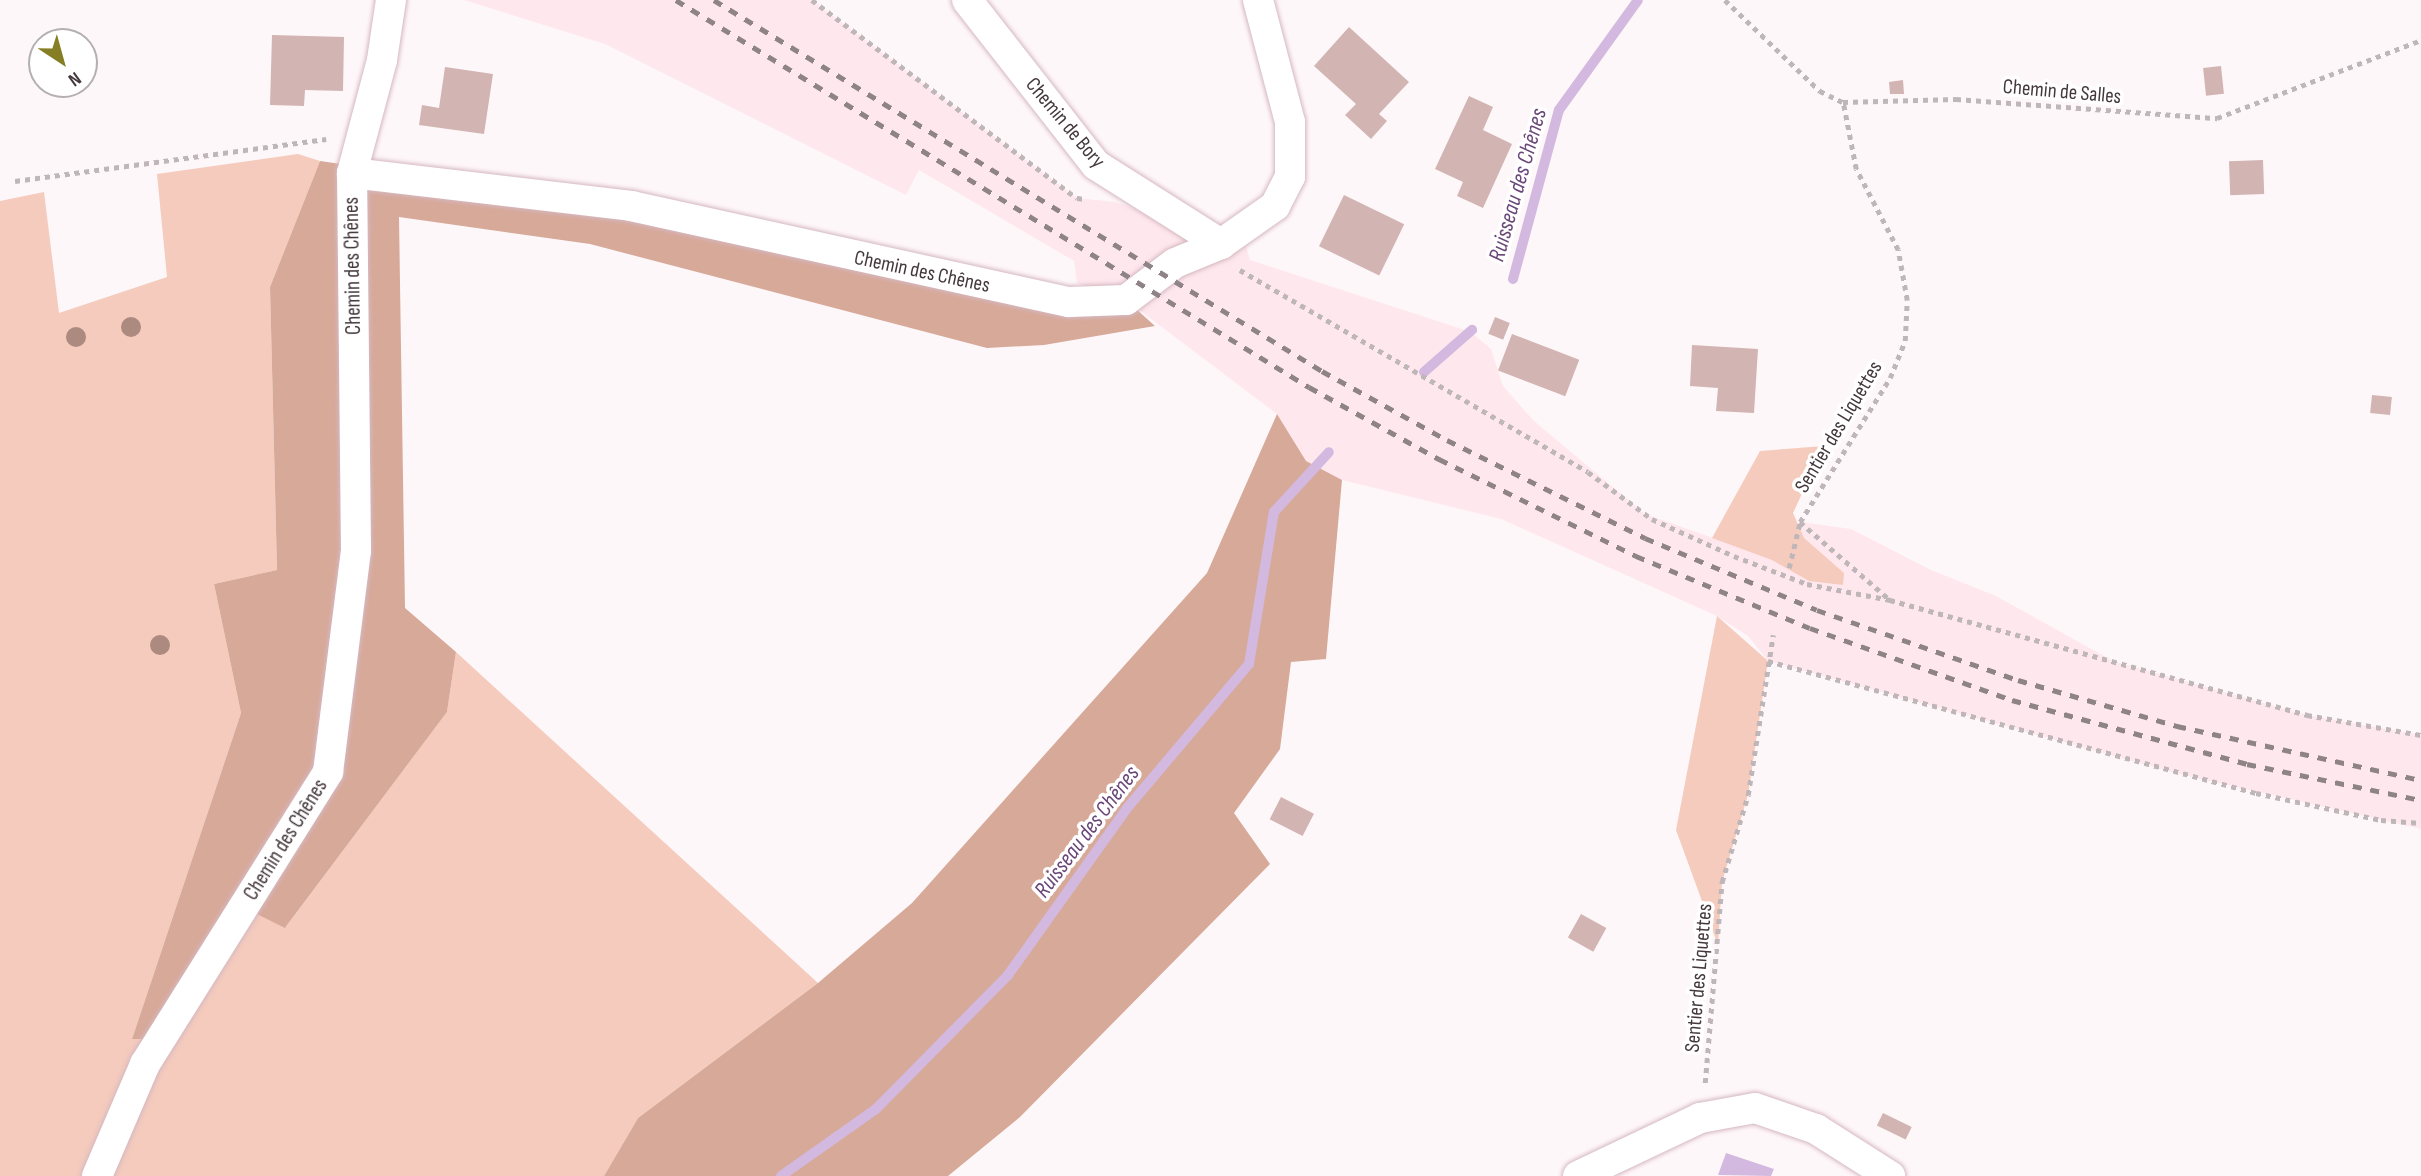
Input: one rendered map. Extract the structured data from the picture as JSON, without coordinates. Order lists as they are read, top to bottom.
{
  "streets": {
    "street": ["Chemin de Bory", "Chemin des Chênes"],
    "path": ["Chemin de Salles", "Sentier des Liquettes"]
  },
  "crossings": [
    ["Chemin de Salles", "Sentier des Liquettes"],
    ["Chemin de Bory", "Chemin des Chênes"]
  ],
  "water": ["Ruisseau des Chênes"],
  "north": "bottom right"
}
